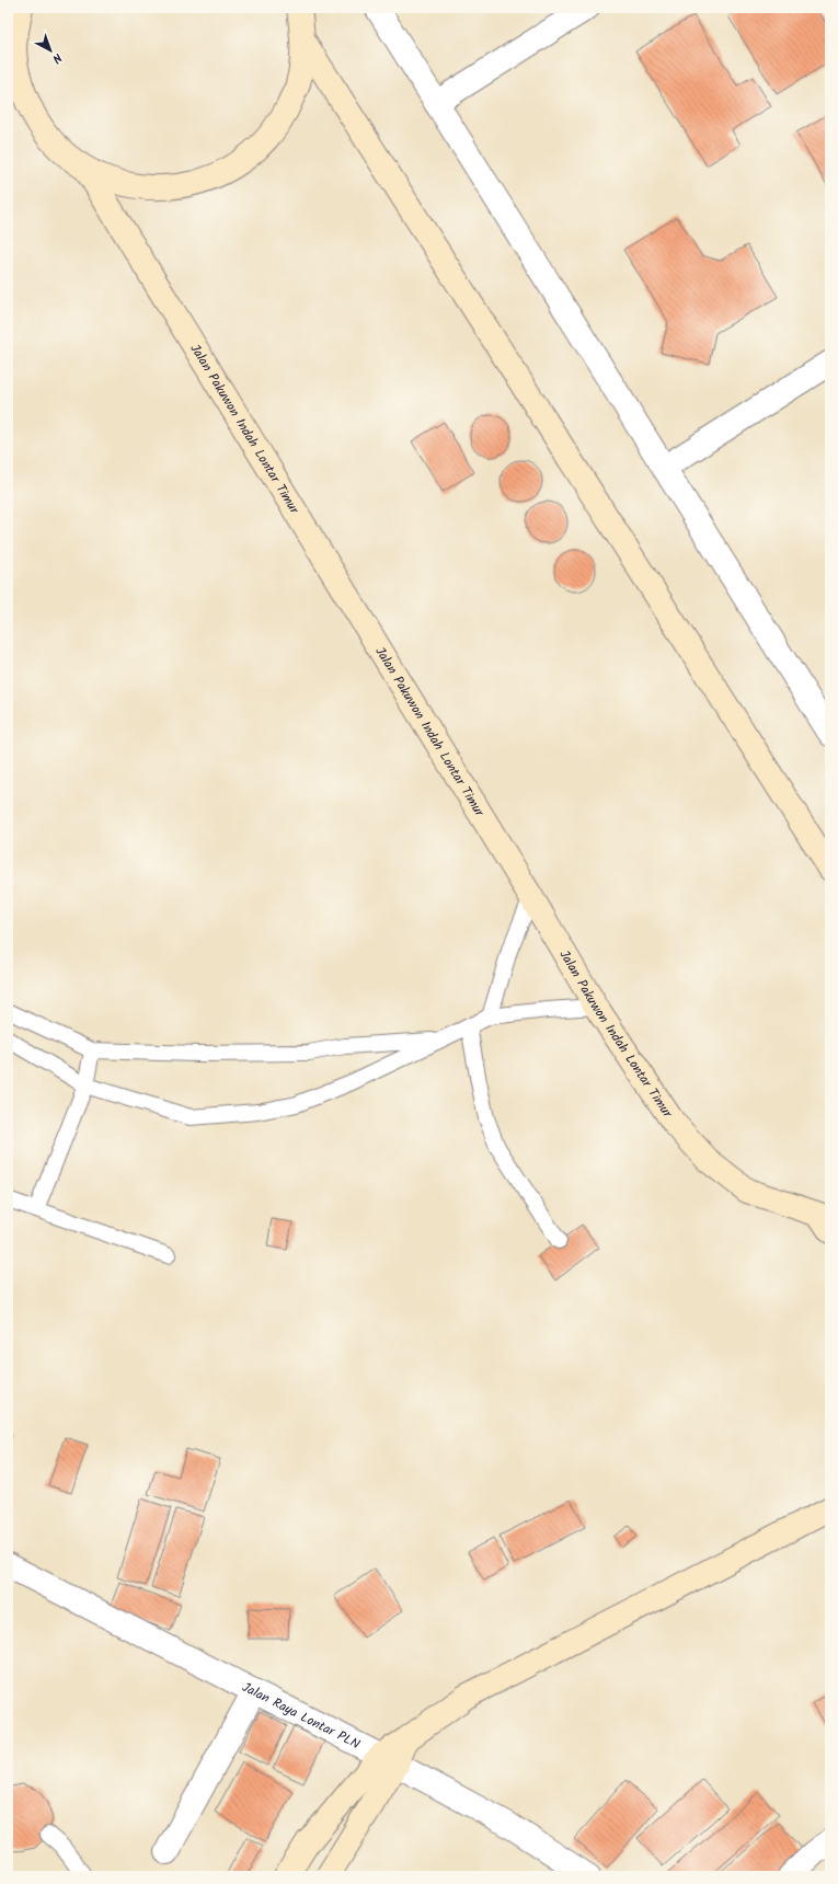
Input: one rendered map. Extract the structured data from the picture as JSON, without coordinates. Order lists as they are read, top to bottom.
{
  "streets": {
    "street": ["Jalan Pakuwon Indah Lontar Timur", "Jalan Raya Lontar PLN"]
  },
  "north": "bottom right"
}
